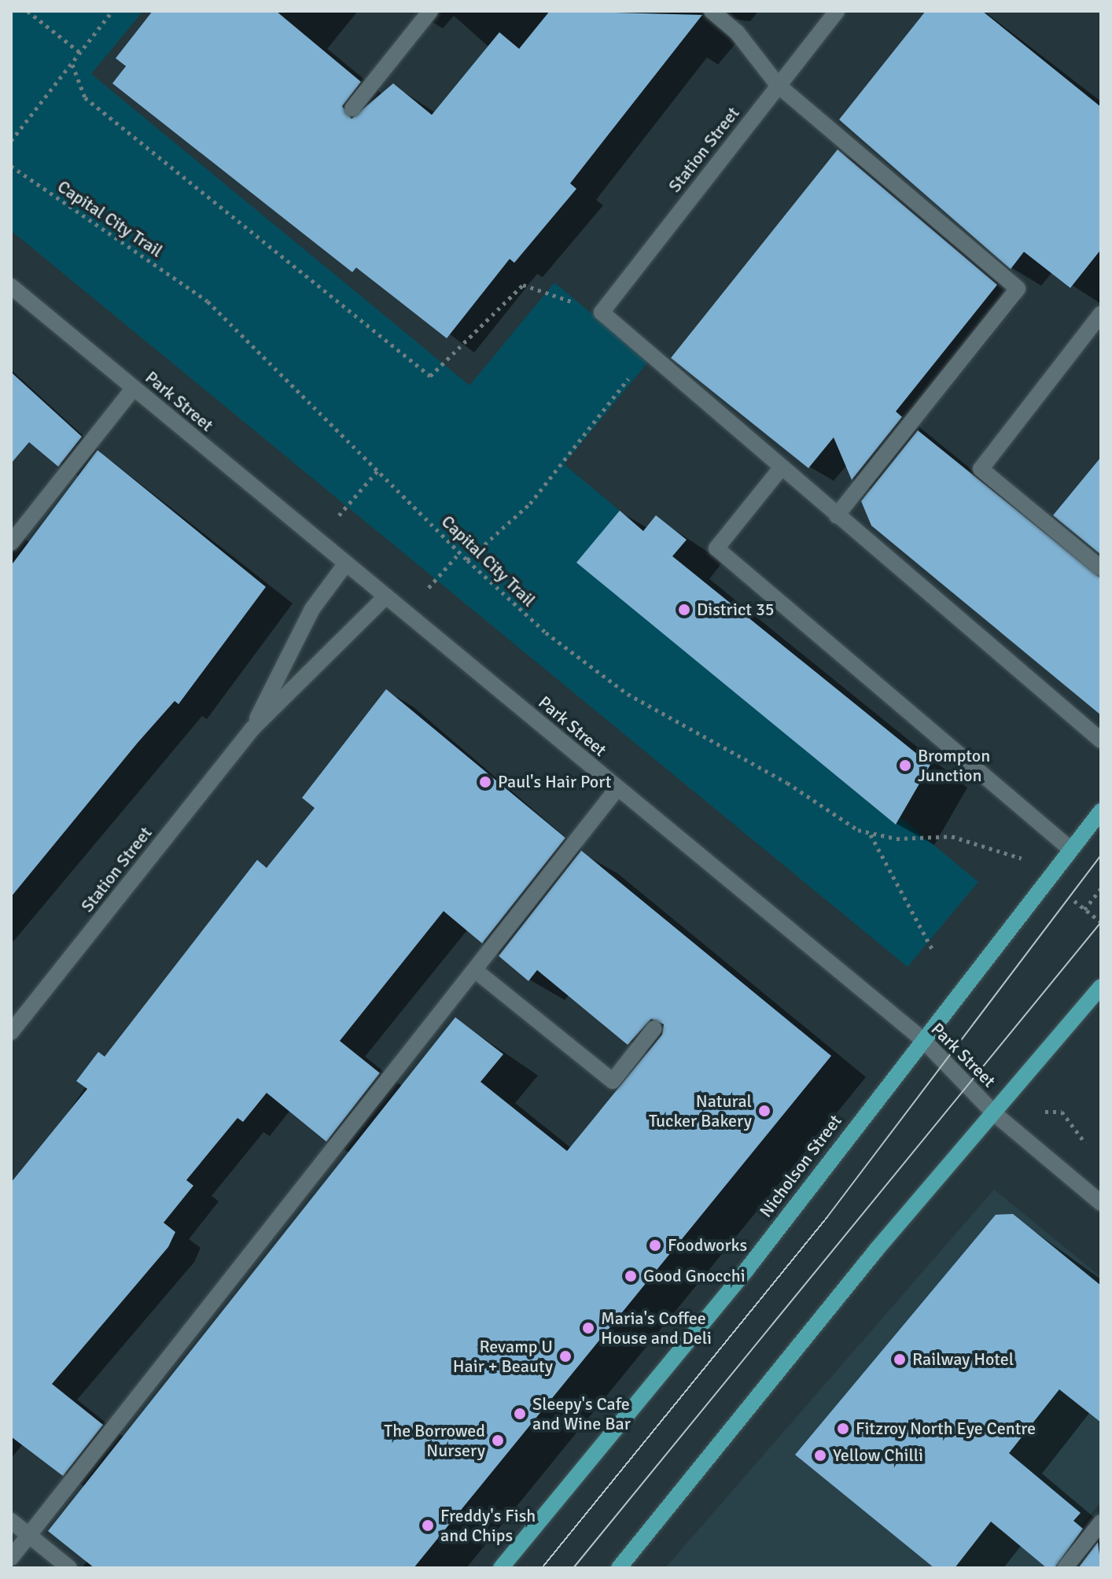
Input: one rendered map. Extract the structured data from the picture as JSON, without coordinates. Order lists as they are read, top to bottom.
{
  "streets": {
    "main road": ["Nicholson Street"],
    "street": ["Station Street", "Park Street"],
    "path": ["Capital City Trail"]
  },
  "crossings": [
    ["Station Street", "Park Street"],
    ["Park Street", "Nicholson Street"]
  ],
  "places": [
    "District 35",
    "Brompton Junction",
    "Paul's Hair Port",
    "Natural Tucker Bakery",
    "Foodworks",
    "Good Gnocchi",
    "Maria's Coffee House and Deli",
    "Revamp U Hair + Beauty",
    "Railway Hotel",
    "Sleepy's Cafe and Wine Bar",
    "Fitzroy North Eye Centre",
    "The Borrowed Nursery",
    "Yellow Chilli",
    "Freddy's Fish and Chips"
  ]
}
